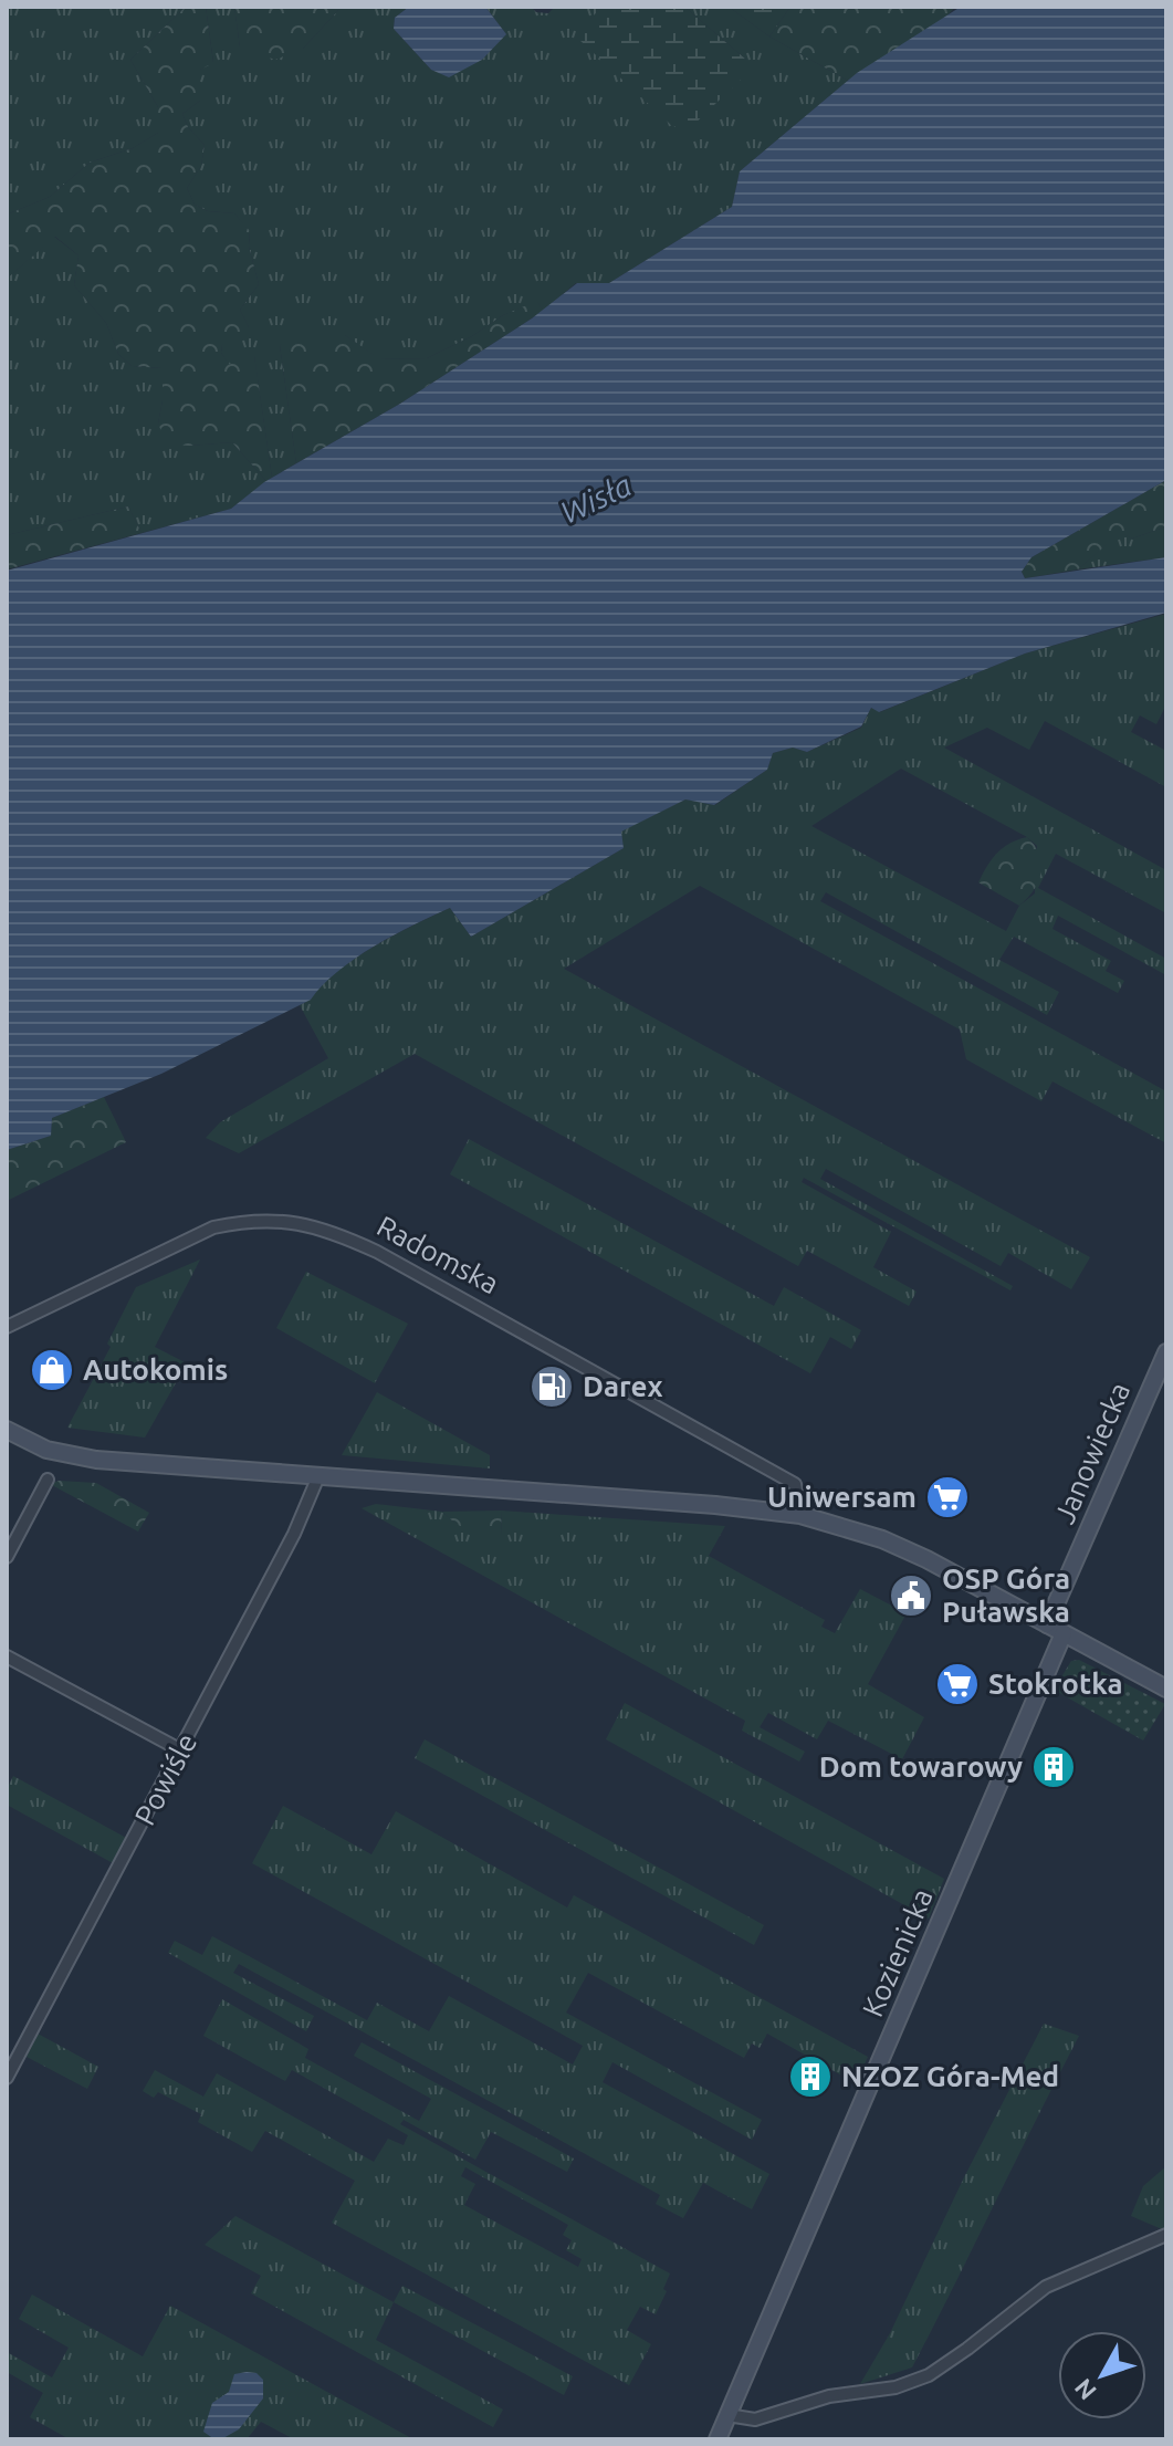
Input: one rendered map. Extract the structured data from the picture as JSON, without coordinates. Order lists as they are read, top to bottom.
{
  "streets": {
    "main road": ["Janowiecka", "Kozienicka"],
    "street": ["Radomska", "Powiśle"]
  },
  "water": ["Wisła"],
  "places": {
    "shop": ["Autokomis"],
    "fuel station": ["Darex"],
    "supermarket": ["Uniwersam", "Stokrotka"],
    "public building": ["OSP Góra Puławska"],
    "building": ["Dom towarowy", "NZOZ Góra-Med"]
  },
  "north": "bottom left"
}
